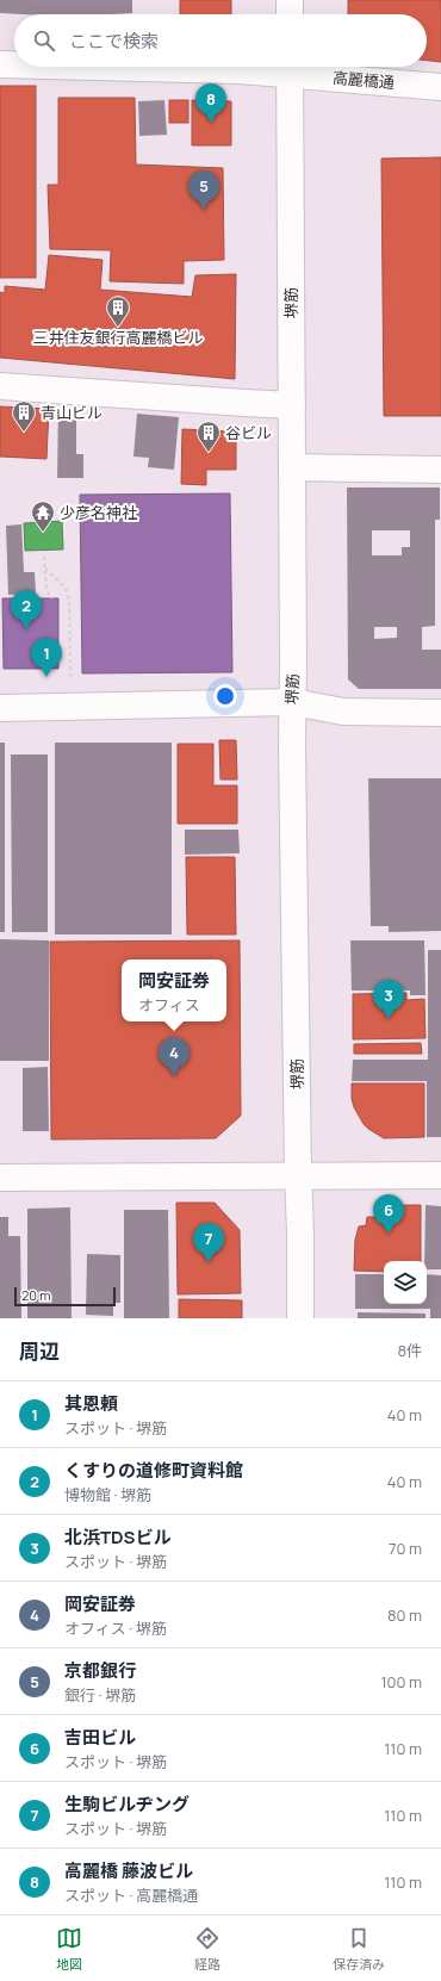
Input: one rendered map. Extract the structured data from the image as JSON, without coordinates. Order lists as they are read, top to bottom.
{
  "streets": {
    "street": ["高麗橋通", "堺筋"]
  },
  "crossings": [
    ["高麗橋通", "堺筋"]
  ],
  "places": {
    "building": ["三井住友銀行高麗橋ビル", "青山ビル", "谷ビル"],
    "temple": ["少彦名神社"]
  },
  "scale_bar": "20 m",
  "page": {
    "search": "ここで検索",
    "pins": [
      "8",
      "5",
      "2",
      "1",
      "3",
      "4",
      "6",
      "7"
    ],
    "popup": ["岡安証券", "オフィス"],
    "scale": "20 m",
    "heading": ["周辺", "8件"],
    "list": [
      {
        "mark": "1",
        "name": "其恩頼",
        "note": "スポット · 堺筋",
        "value": "40 m"
      },
      {
        "mark": "2",
        "name": "くすりの道修町資料館",
        "note": "博物館 · 堺筋",
        "value": "40 m"
      },
      {
        "mark": "3",
        "name": "北浜TDSビル",
        "note": "スポット · 堺筋",
        "value": "70 m"
      },
      {
        "mark": "4",
        "name": "岡安証券",
        "note": "オフィス · 堺筋",
        "value": "80 m"
      },
      {
        "mark": "5",
        "name": "京都銀行",
        "note": "銀行 · 堺筋",
        "value": "100 m"
      },
      {
        "mark": "6",
        "name": "吉田ビル",
        "note": "スポット · 堺筋",
        "value": "110 m"
      },
      {
        "mark": "7",
        "name": "生駒ビルヂング",
        "note": "スポット · 堺筋",
        "value": "110 m"
      },
      {
        "mark": "8",
        "name": "高麗橋 藤波ビル",
        "note": "スポット · 高麗橋通",
        "value": "110 m"
      }
    ],
    "nav": ["地図", "経路", "保存済み"]
  }
}
